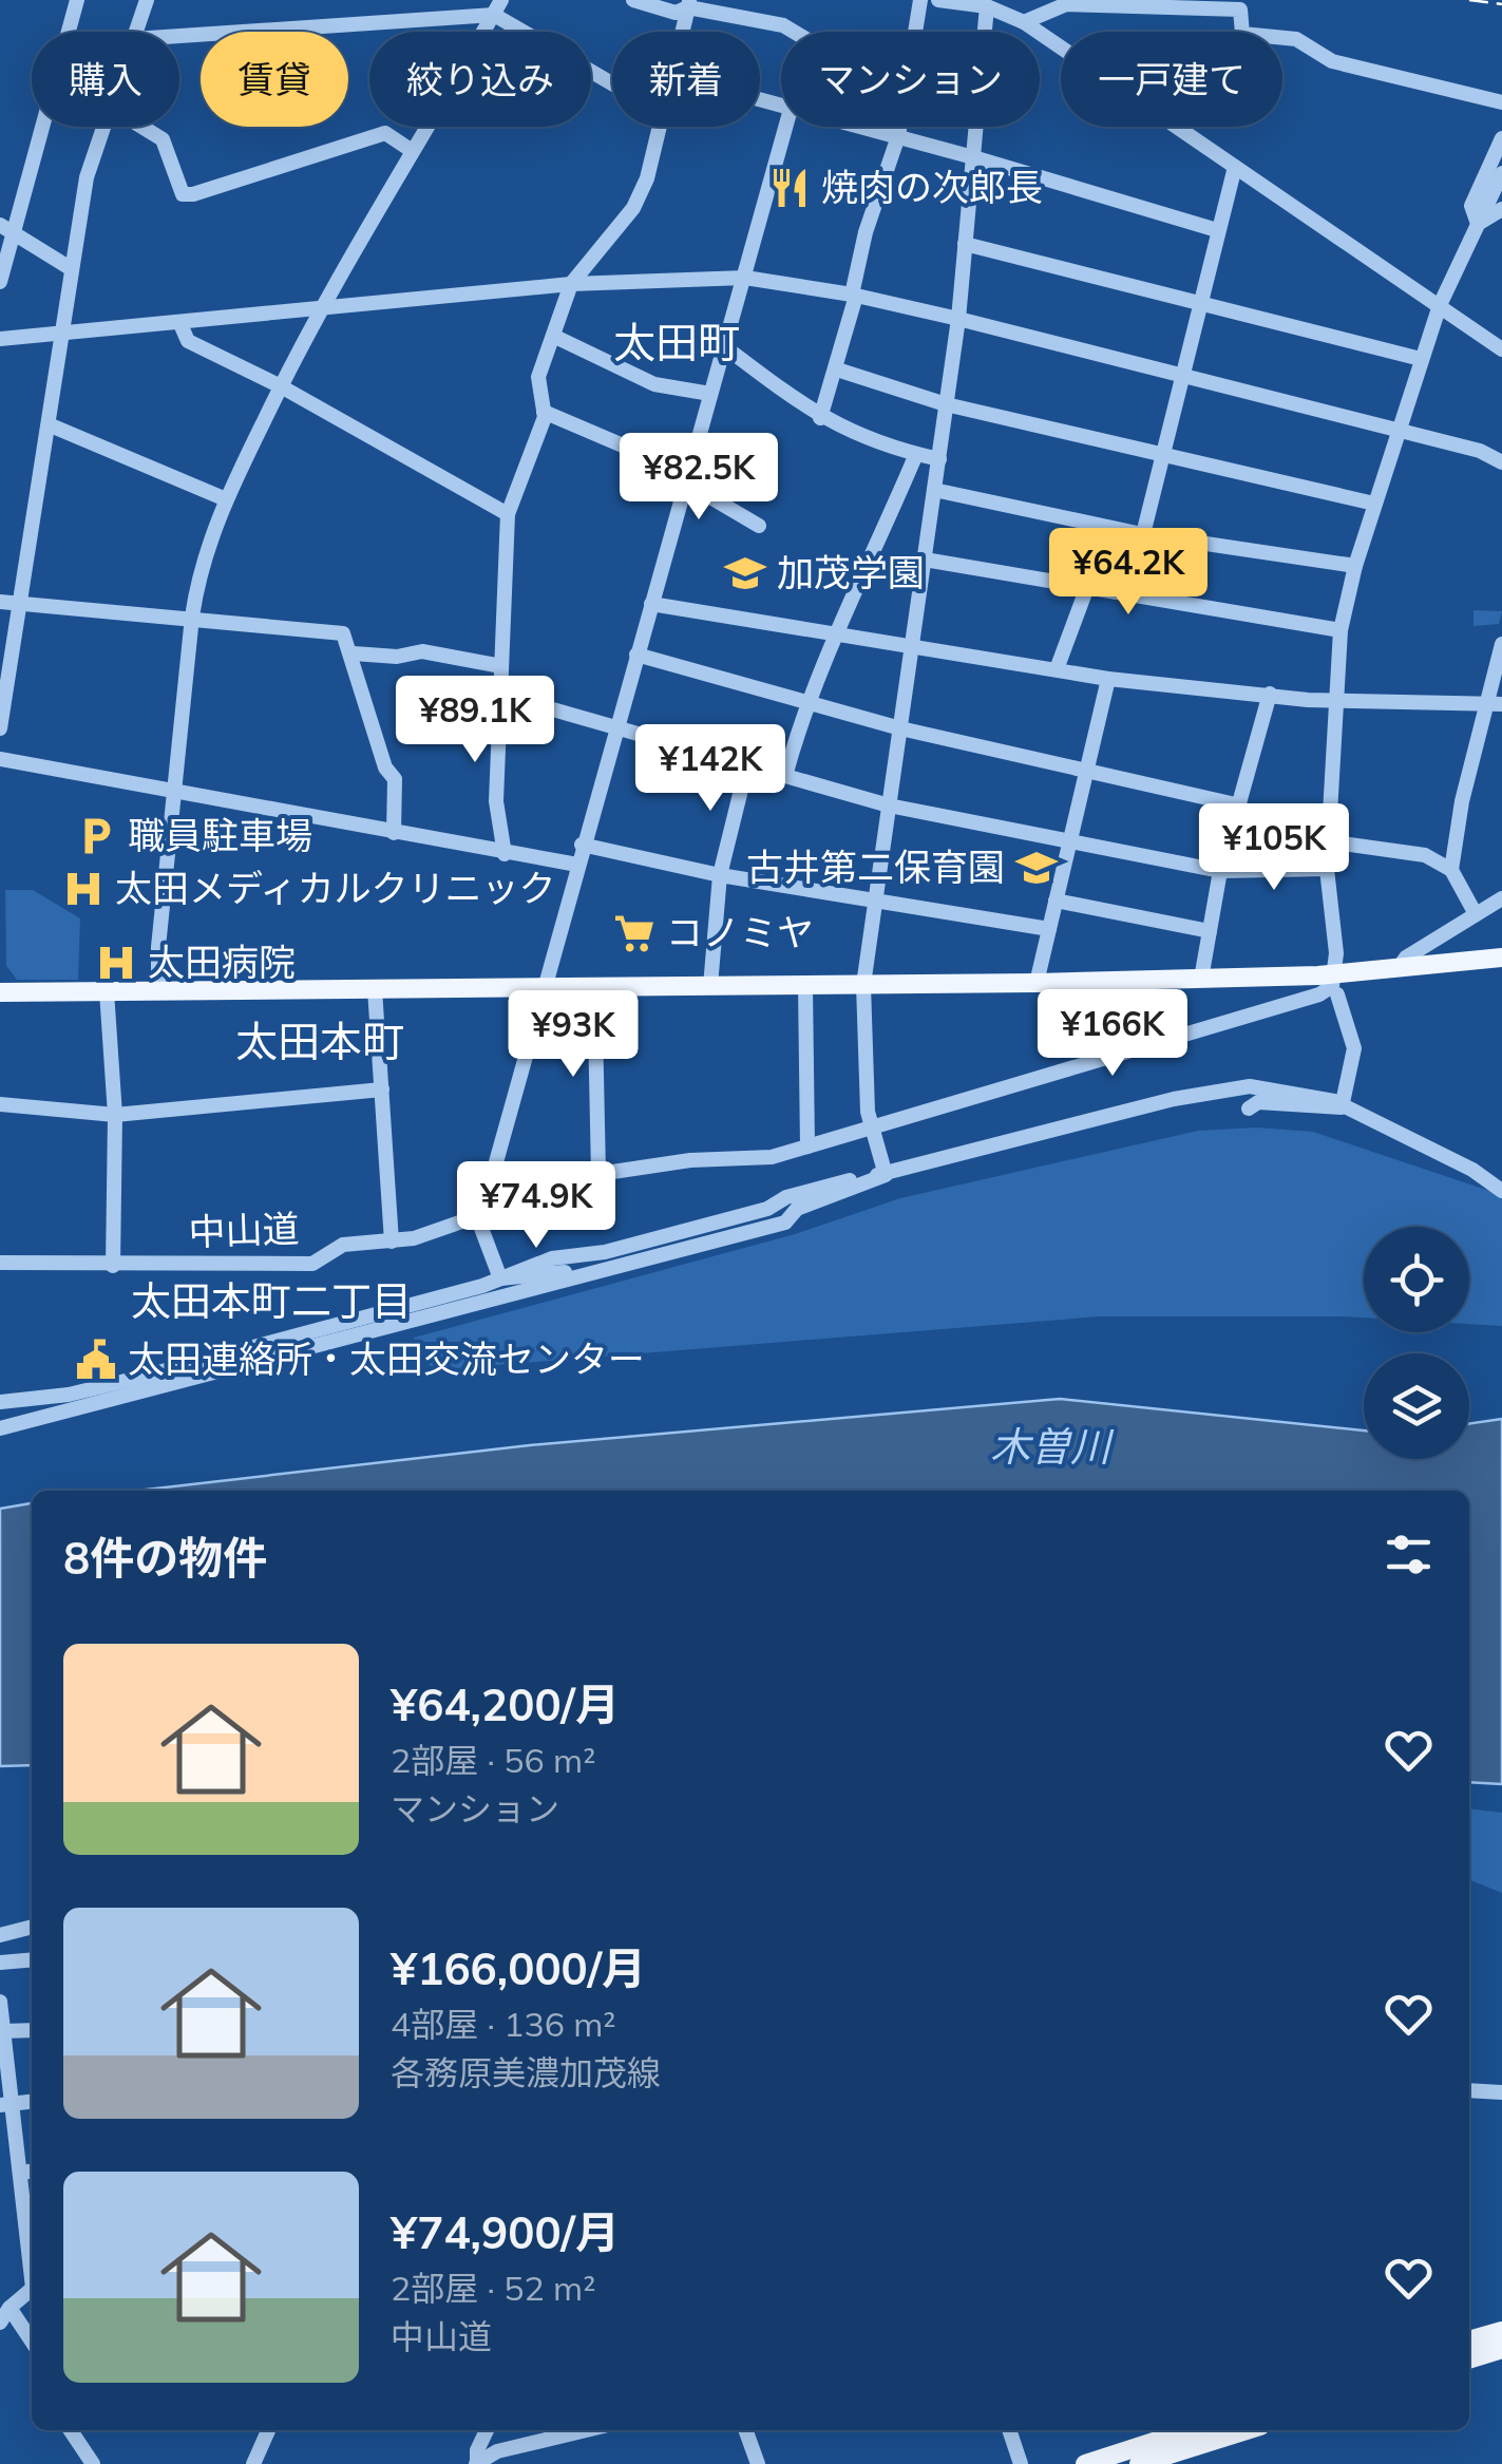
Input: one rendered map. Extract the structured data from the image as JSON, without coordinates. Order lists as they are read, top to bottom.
{
  "streets": {
    "street": ["中山道"]
  },
  "districts": ["太田町", "太田本町", "太田本町二丁目"],
  "water": ["木曽川"],
  "places": {
    "restaurant": ["焼肉の次郎長"],
    "school or university": ["加茂学園", "古井第二保育園"],
    "parking": ["職員駐車場"],
    "hospital": ["太田メディカルクリニック", "太田病院"],
    "supermarket": ["コノミヤ"],
    "public building": ["太田連絡所・太田交流センター"]
  },
  "page": {
    "chip": [
      "購入",
      "賃貸",
      "絞り込み",
      "新着",
      "マンション",
      "一戸建て"
    ],
    "price": [
      "¥82.5K",
      "¥64.2K",
      "¥89.1K",
      "¥142K",
      "¥105K",
      "¥166K",
      "¥93K",
      "¥74.9K"
    ],
    "heading": "8件の物件",
    "list": [
      {
        "name": "¥64,200/月",
        "note": "2部屋 · 56 m² · マンション"
      },
      {
        "name": "¥166,000/月",
        "note": "4部屋 · 136 m² · 各務原美濃加茂線"
      },
      {
        "name": "¥74,900/月",
        "note": "2部屋 · 52 m² · 中山道"
      }
    ]
  }
}
